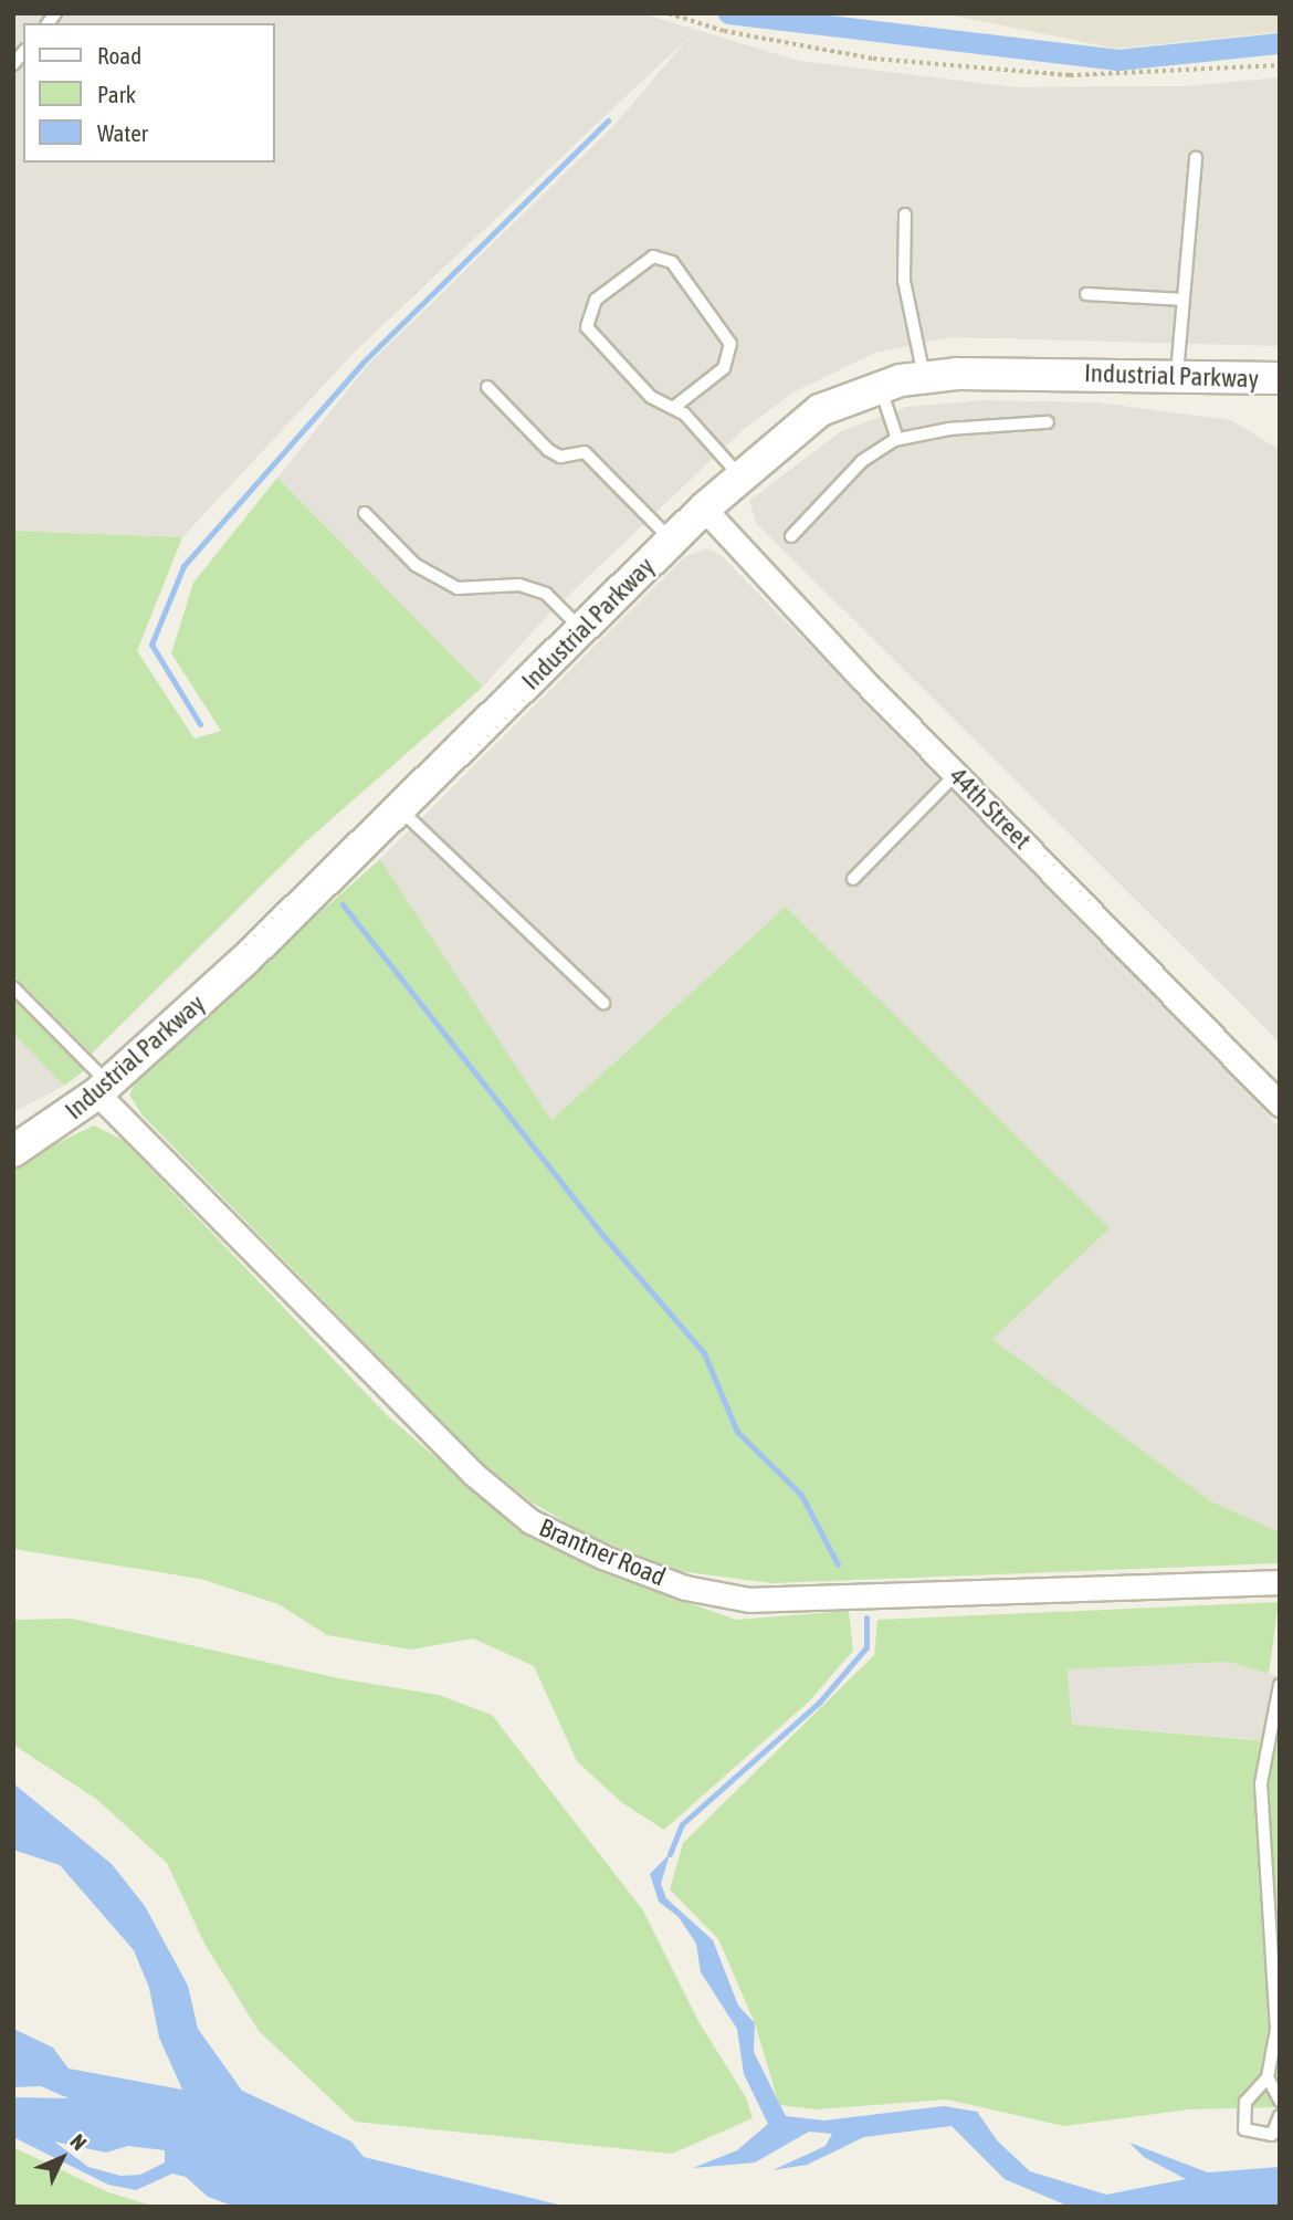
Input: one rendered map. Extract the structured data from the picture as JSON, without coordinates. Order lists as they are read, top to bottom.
{
  "streets": {
    "street": ["Industrial Parkway", "44th Street", "Brantner Road"]
  },
  "crossings": [
    ["Industrial Parkway", "44th Street"],
    ["Industrial Parkway", "Brantner Road"]
  ],
  "legend": ["Road", "Park", "Water"],
  "north": "top right"
}
